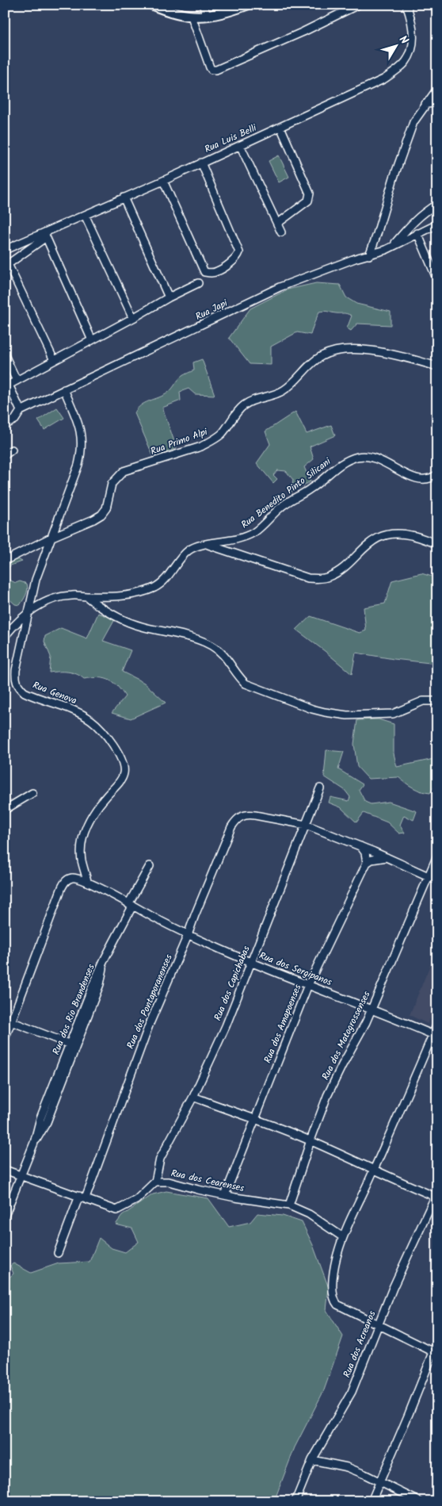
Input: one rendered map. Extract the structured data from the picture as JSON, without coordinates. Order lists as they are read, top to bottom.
{
  "streets": {
    "street": [
      "Rua Luis Belli",
      "Rua Japi",
      "Rua Primo Alpi",
      "Rua Benedito Pinto Silicani",
      "Rua Genova",
      "Rua dos Sergipanos",
      "Rua dos Capichabas",
      "Rua dos Pontaporanenses",
      "Rua dos Rio Brandenses",
      "Rua dos Amapoenses",
      "Rua dos Matogrossenses",
      "Rua dos Cearenses",
      "Rua dos Acreanos"
    ]
  },
  "crossings": [
    ["Rua Japi", "Rua Genova"],
    ["Rua Primo Alpi", "Rua Genova"],
    ["Rua Genova", "Rua dos Sergipanos"],
    ["Rua dos Sergipanos", "Rua dos Capichabas"],
    ["Rua dos Sergipanos", "Rua dos Pontaporanenses"],
    ["Rua dos Sergipanos", "Rua dos Amapoenses"],
    ["Rua dos Sergipanos", "Rua dos Matogrossenses"],
    ["Rua dos Capichabas", "Rua dos Pontaporanenses"],
    ["Rua dos Capichabas", "Rua dos Cearenses"],
    ["Rua dos Amapoenses", "Rua dos Cearenses"],
    ["Rua dos Matogrossenses", "Rua dos Cearenses"]
  ],
  "north": "top right"
}
